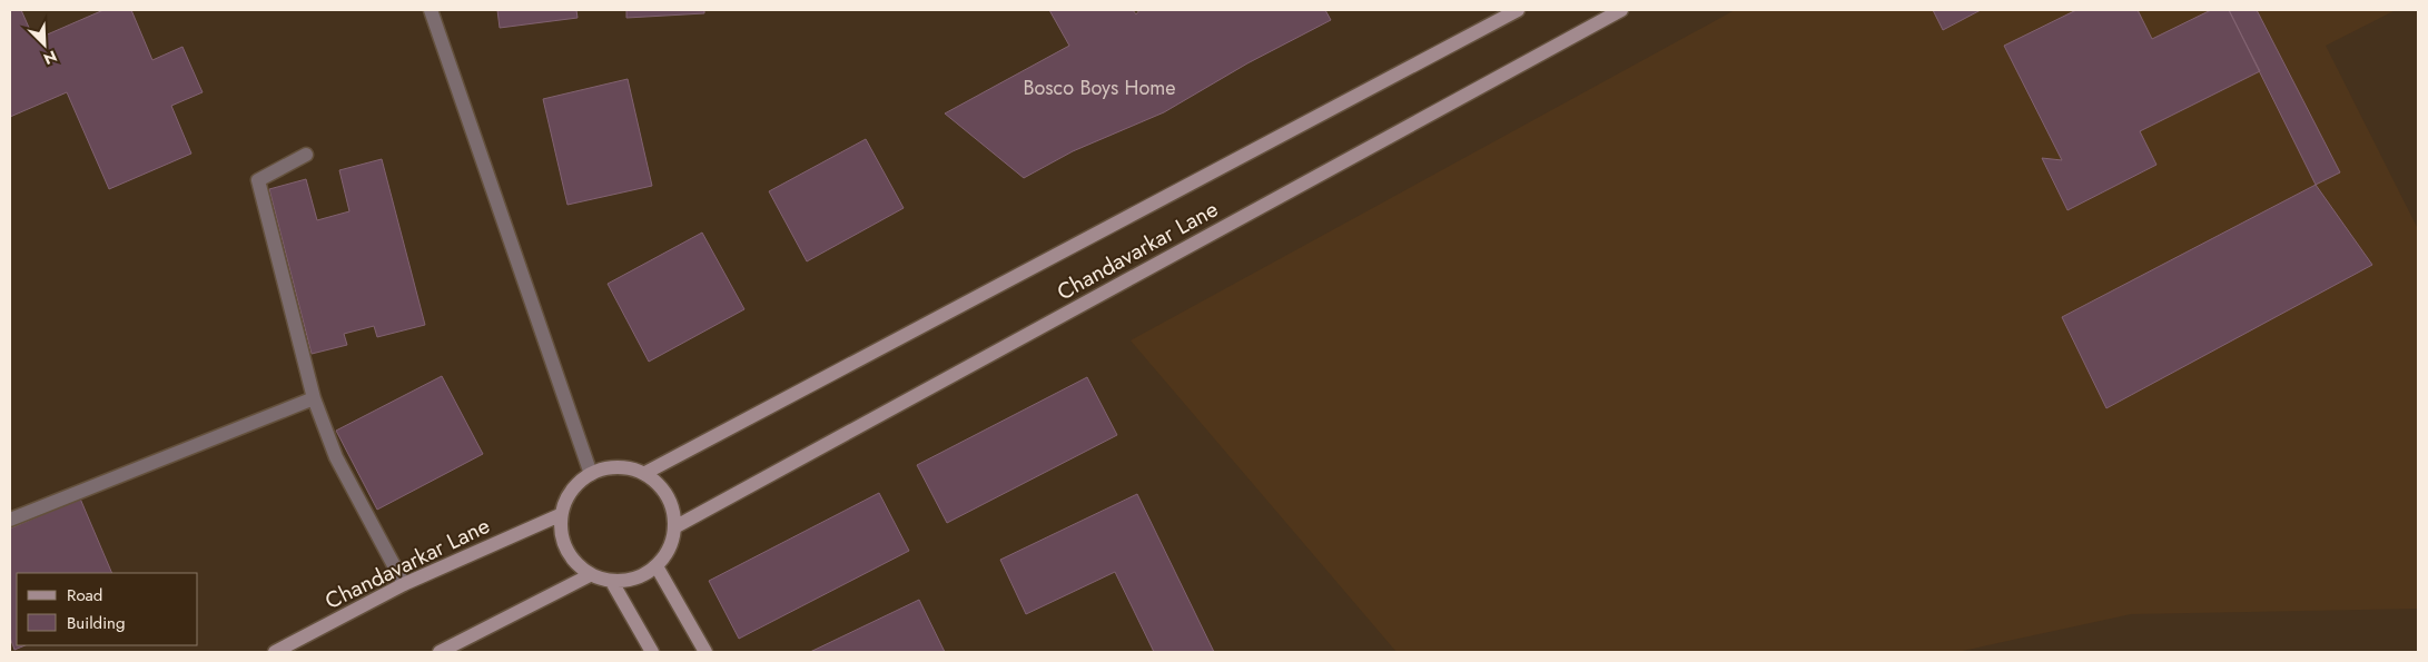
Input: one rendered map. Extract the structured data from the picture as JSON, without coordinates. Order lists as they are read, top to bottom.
{
  "streets": {
    "street": ["Chandavarkar Lane"]
  },
  "house_numbers": ["Bosco Boys Home"],
  "legend": ["Road", "Building"],
  "north": "bottom right"
}
